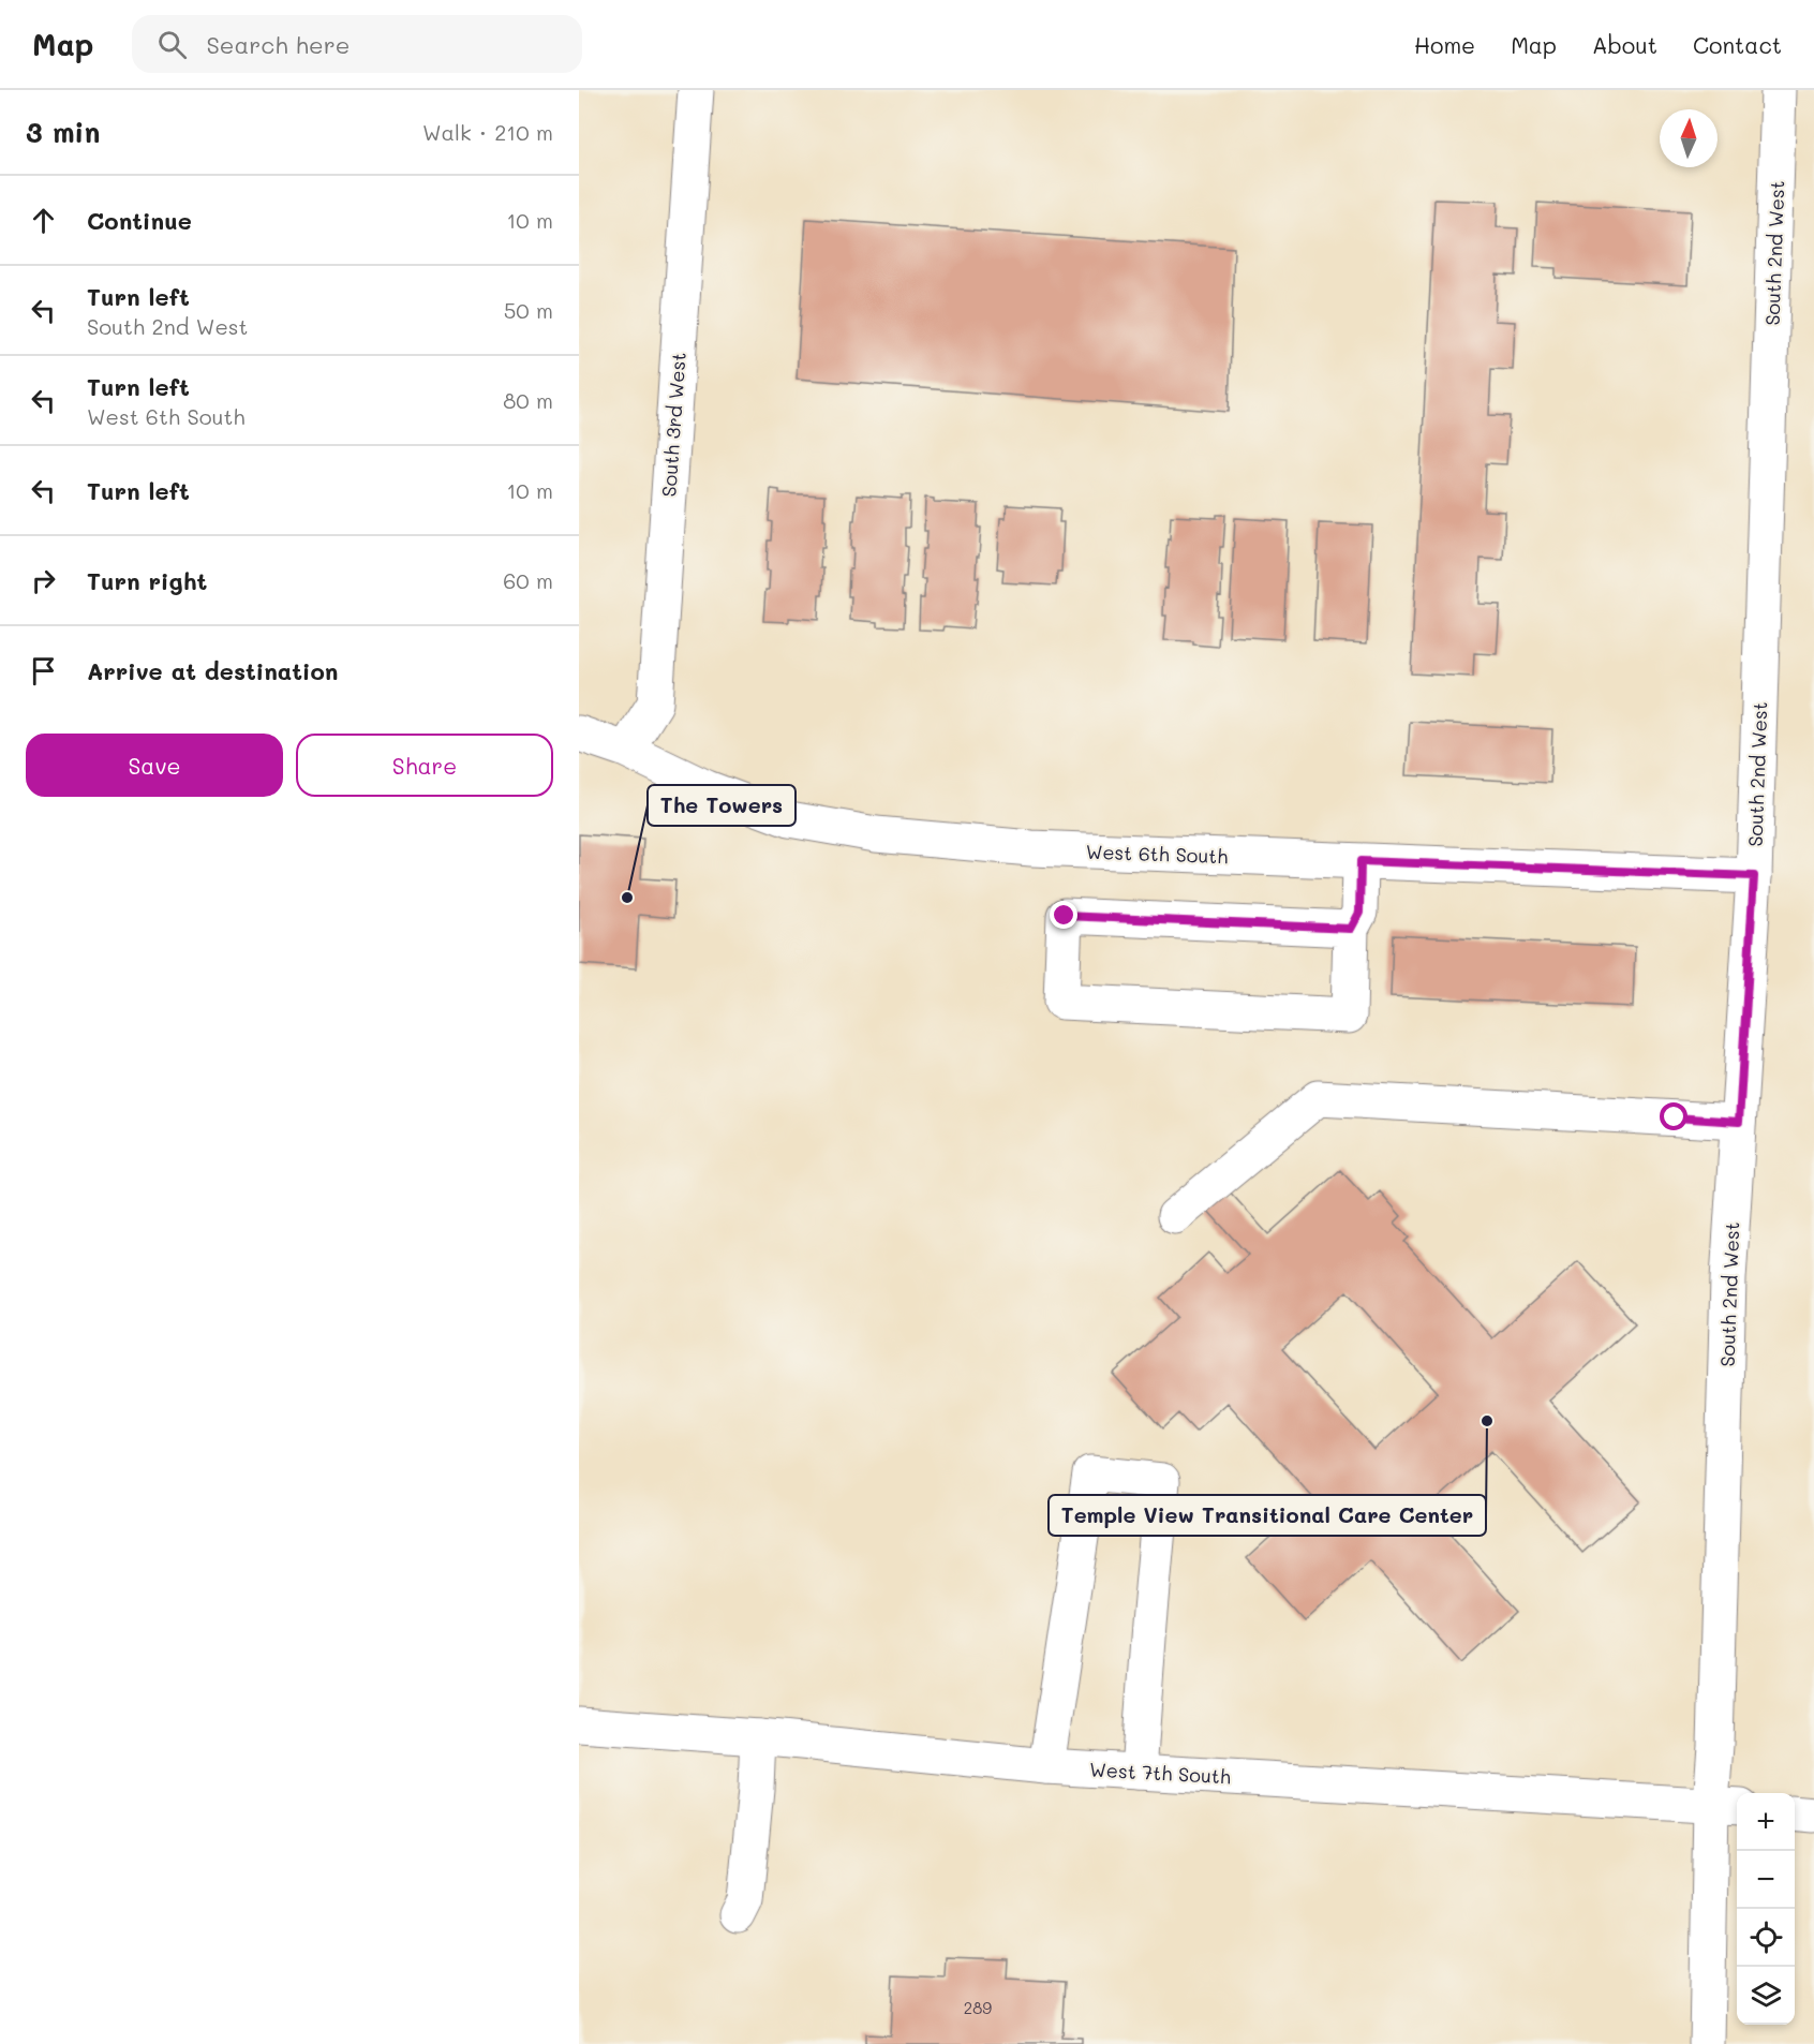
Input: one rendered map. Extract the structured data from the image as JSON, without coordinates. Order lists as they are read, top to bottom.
{
  "streets": {
    "main road": [
      "South 2nd West",
      "South 3rd West",
      "West 6th South",
      "West 7th South"
    ]
  },
  "crossings": [
    ["South 2nd West", "West 6th South"],
    ["South 2nd West", "West 7th South"],
    ["South 3rd West", "West 6th South"]
  ],
  "places": ["The Towers", "Temple View Transitional Care Center"],
  "house_numbers": ["289"],
  "north": "top",
  "page": {
    "header": "Map",
    "search": "Search here",
    "nav": [
      "Home",
      "Map",
      "About",
      "Contact"
    ],
    "heading": ["3 min", "Walk · 210 m"],
    "list": [
      ["Continue", "10 m"],
      ["Turn left", "South 2nd West", "50 m"],
      ["Turn left", "West 6th South", "80 m"],
      ["Turn left", "10 m"],
      ["Turn right", "60 m"],
      "Arrive at destination"
    ],
    "buttons": ["Save", "Share"],
    "map_buttons": ["+", "−"]
  }
}
